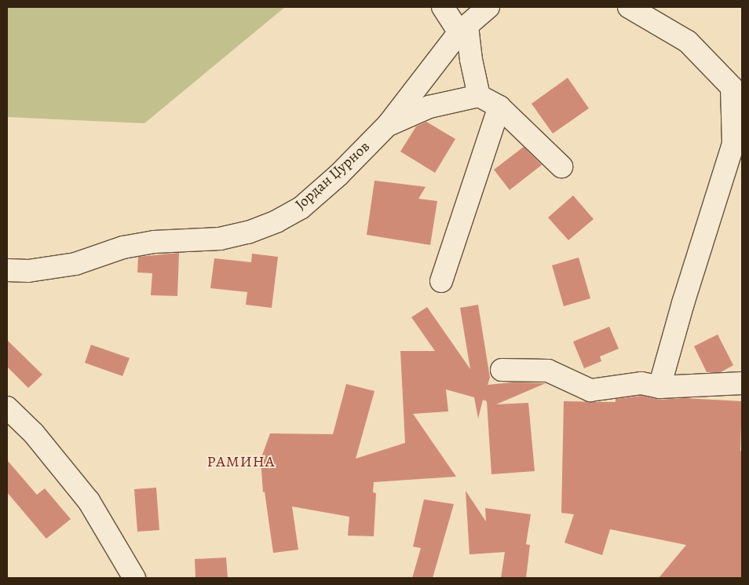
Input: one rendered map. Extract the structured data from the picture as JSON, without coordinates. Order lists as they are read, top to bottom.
{
  "streets": {
    "street": ["Јордан Џурнов"]
  },
  "districts": ["РАМИНА"]
}
